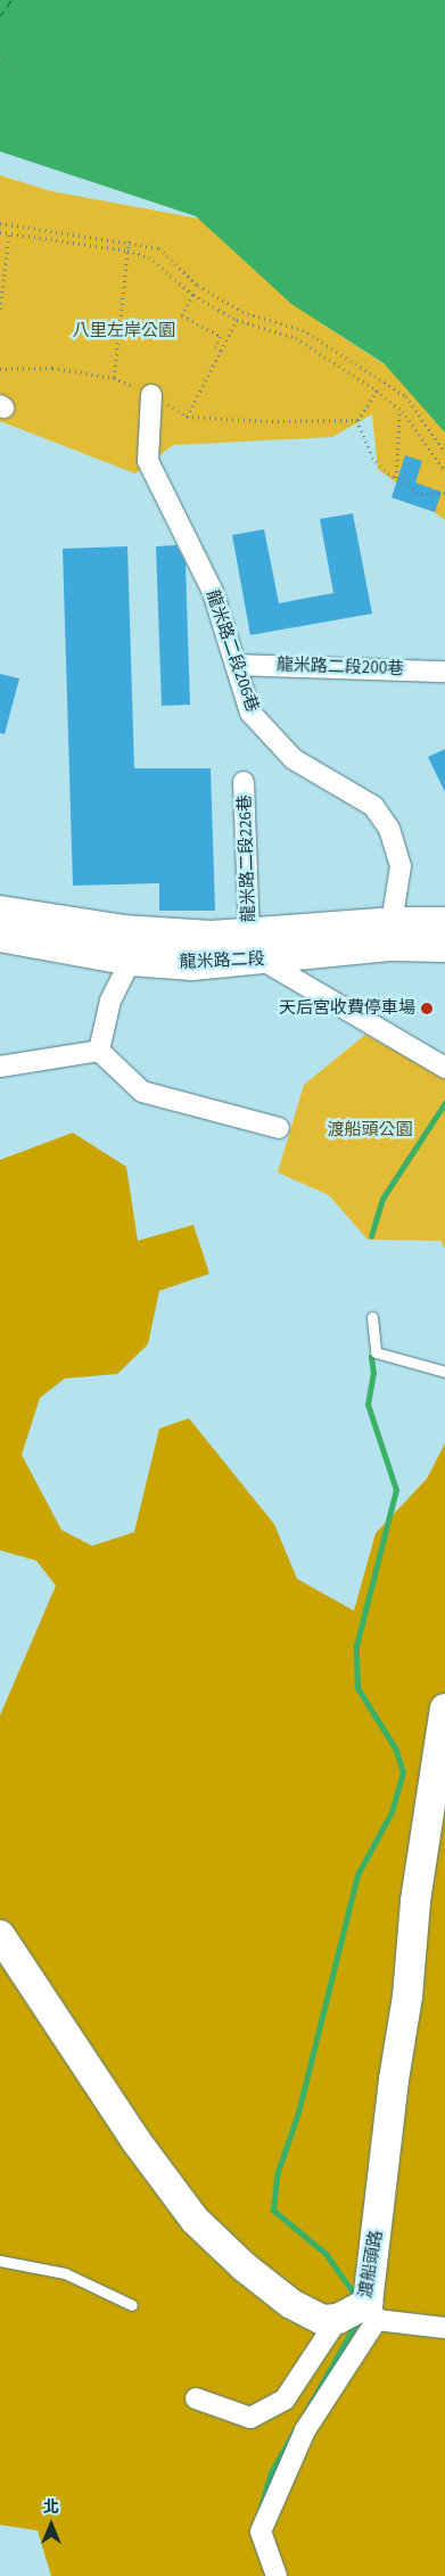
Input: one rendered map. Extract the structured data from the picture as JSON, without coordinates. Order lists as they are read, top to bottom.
{
  "streets": {
    "main road": ["龍米路二段"],
    "street": [
      "龍米路二段206巷",
      "龍米路二段200巷",
      "龍米路二段226巷",
      "渡船頭路"
    ]
  },
  "crossings": [
    ["龍米路二段206巷", "龍米路二段200巷"],
    ["龍米路二段206巷", "龍米路二段"],
    ["龍米路二段226巷", "龍米路二段"]
  ],
  "parks": ["八里左岸公園", "渡船頭公園"],
  "places": ["天后宮收費停車場"],
  "north": "top"
}
